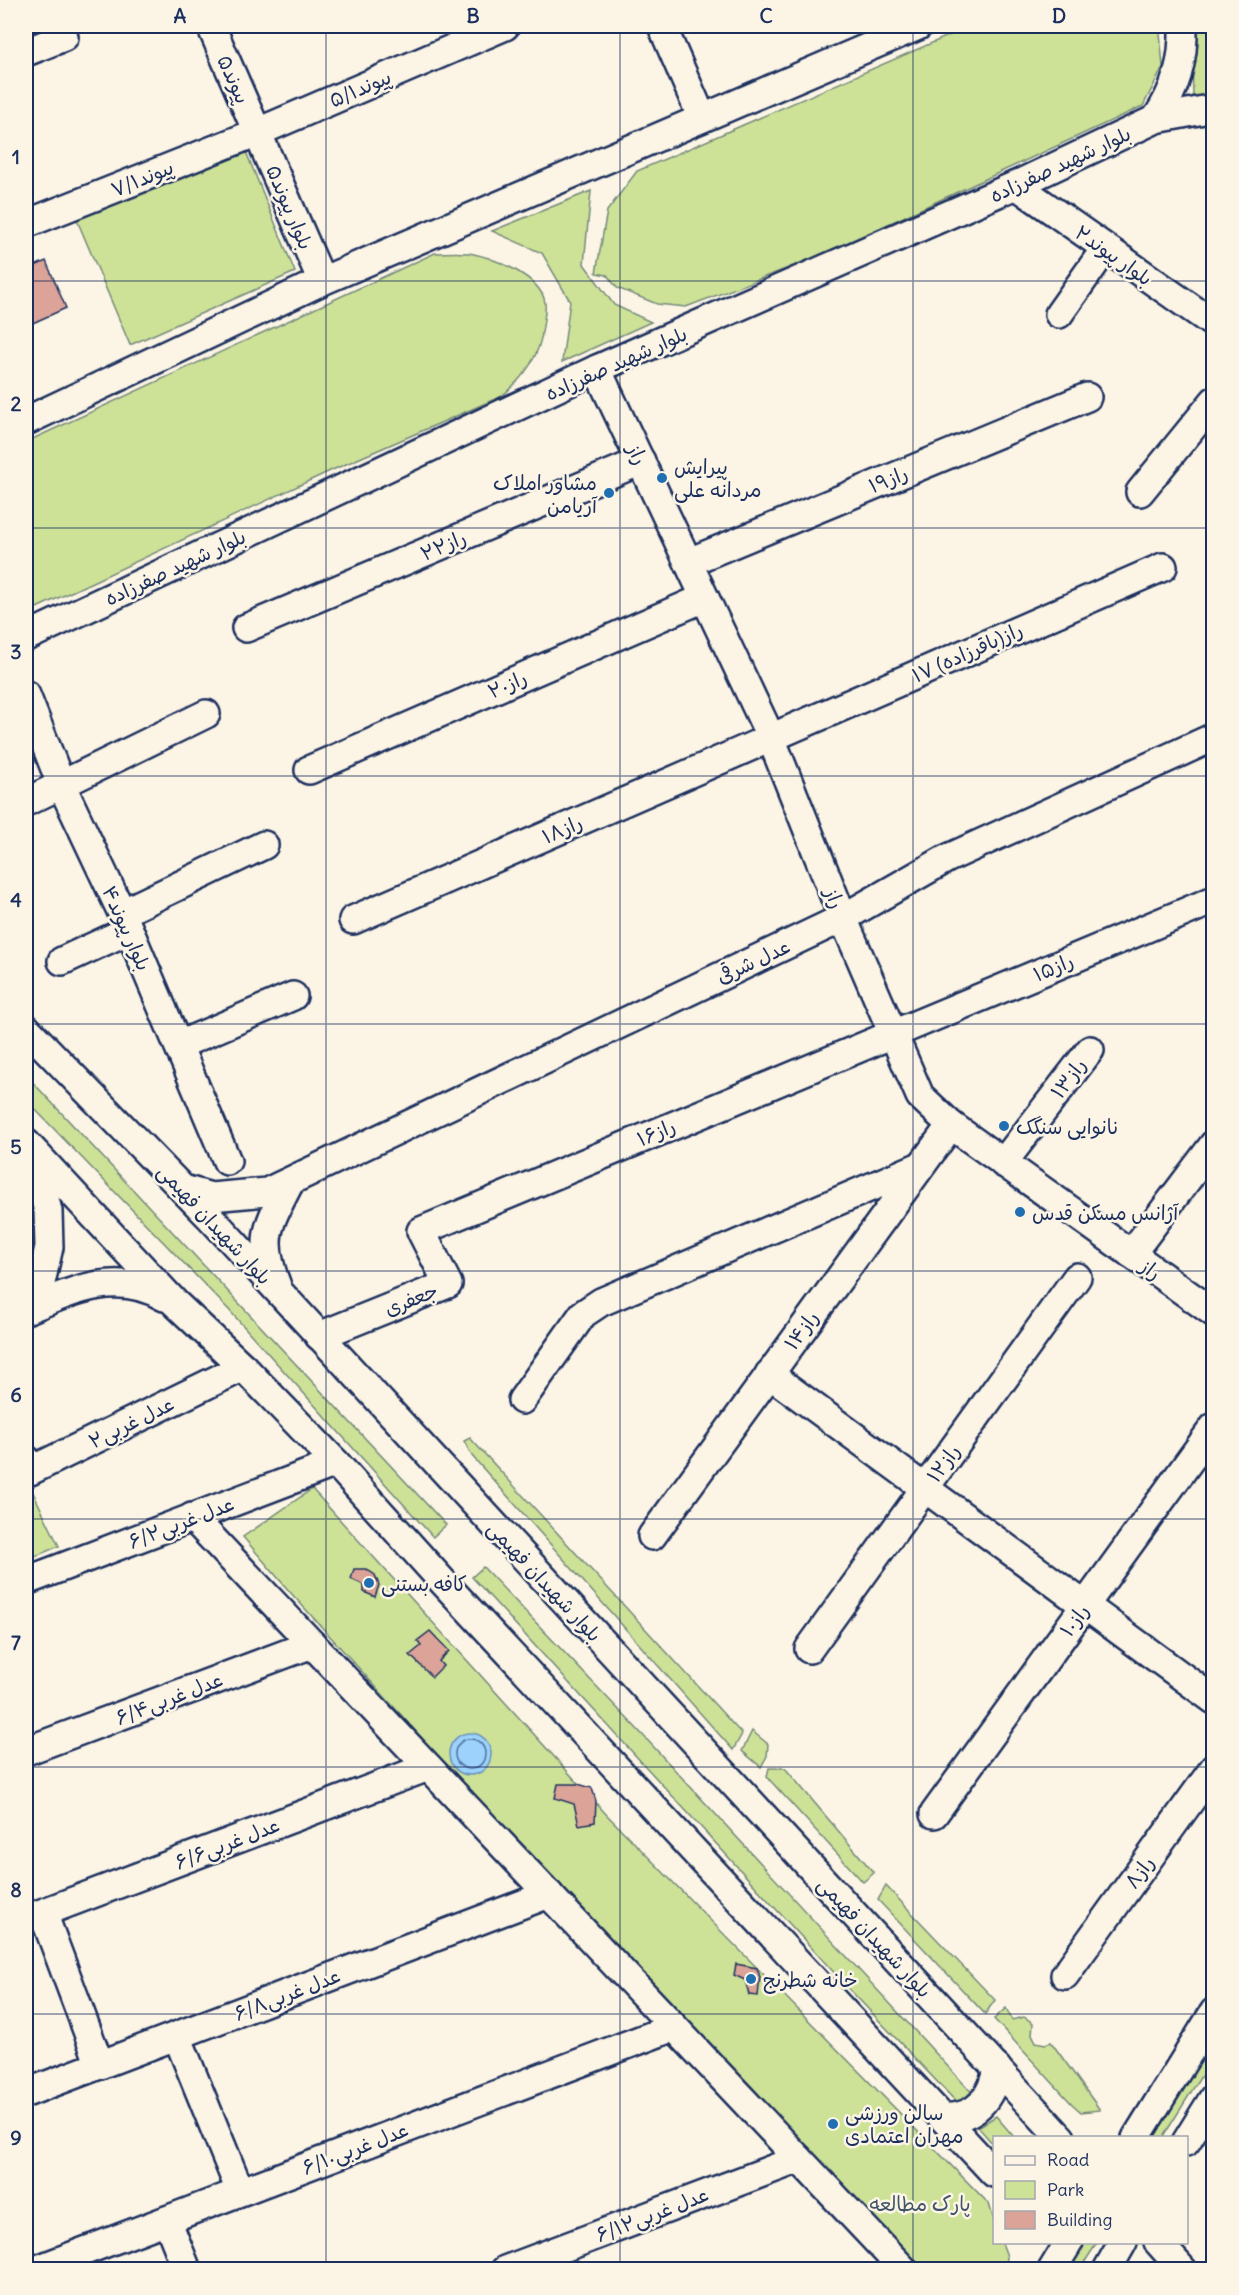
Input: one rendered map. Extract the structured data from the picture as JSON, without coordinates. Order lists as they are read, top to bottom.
{
  "streets": {
    "street": [
      "پیوند۵",
      "پیوند۵/۱",
      "بلوار شهید صفرزاده",
      "پیوند۷/۱",
      "بلوار پیوند۵",
      "بلوار پیوند۲",
      "راز",
      "راز۱۹",
      "راز۲۲",
      "۱۷ راز(باقرزاده)",
      "راز۲۰",
      "راز۱۸",
      "بلوار پیوند۴",
      "عدل شرقی",
      "راز۱۵",
      "راز۱۳",
      "راز۱۶",
      "بلوار شهیدان فهیمی",
      "جعفری",
      "راز۱۴",
      "عدل غربی۲",
      "راز۱۲",
      "۶/۲عدل غربی",
      "راز۱۰",
      "۶/۴عدل غربی",
      "۶/۶عدل غربی",
      "راز۸",
      "۶/۸عدل غربی",
      "۶/۱۰عدل غربی",
      "۶/۱۲عدل غربی"
    ]
  },
  "crossings": [
    ["پیوند۵", "پیوند۵/۱"],
    ["پیوند۵", "پیوند۷/۱"],
    ["پیوند۵", "بلوار پیوند۵"],
    ["پیوند۵/۱", "پیوند۷/۱"],
    ["پیوند۵/۱", "بلوار پیوند۵"],
    ["بلوار شهید صفرزاده", "بلوار پیوند۲"],
    ["بلوار شهید صفرزاده", "راز"],
    ["پیوند۷/۱", "بلوار پیوند۵"],
    ["راز", "راز۱۹"],
    ["راز", "راز۲۲"],
    ["راز", "۱۷ راز(باقرزاده)"],
    ["راز", "راز۲۰"],
    ["راز", "راز۱۸"],
    ["راز", "عدل شرقی"],
    ["راز", "راز۱۵"],
    ["راز", "راز۱۳"],
    ["راز", "راز۱۶"],
    ["راز", "راز۱۴"],
    ["۱۷ راز(باقرزاده)", "راز۱۸"],
    ["عدل شرقی", "بلوار شهیدان فهیمی"],
    ["راز۱۵", "راز۱۶"],
    ["راز۱۶", "جعفری"],
    ["بلوار شهیدان فهیمی", "جعفری"]
  ],
  "parks": ["پارک مطالعه"],
  "places": [
    "پیرایش مردانه علی",
    "مشاور املاک آریامن",
    "نانوایی سنگک",
    "آژانس مسکن قدس",
    "کافه بستنی",
    "خانه شطرنج",
    "سالن ورزشی مهران اعتمادی"
  ],
  "legend": ["Road", "Park", "Building"],
  "grid": {
    "columns": [
      "A",
      "B",
      "C",
      "D"
    ],
    "rows": [
      "1",
      "2",
      "3",
      "4",
      "5",
      "6",
      "7",
      "8",
      "9"
    ]
  }
}
